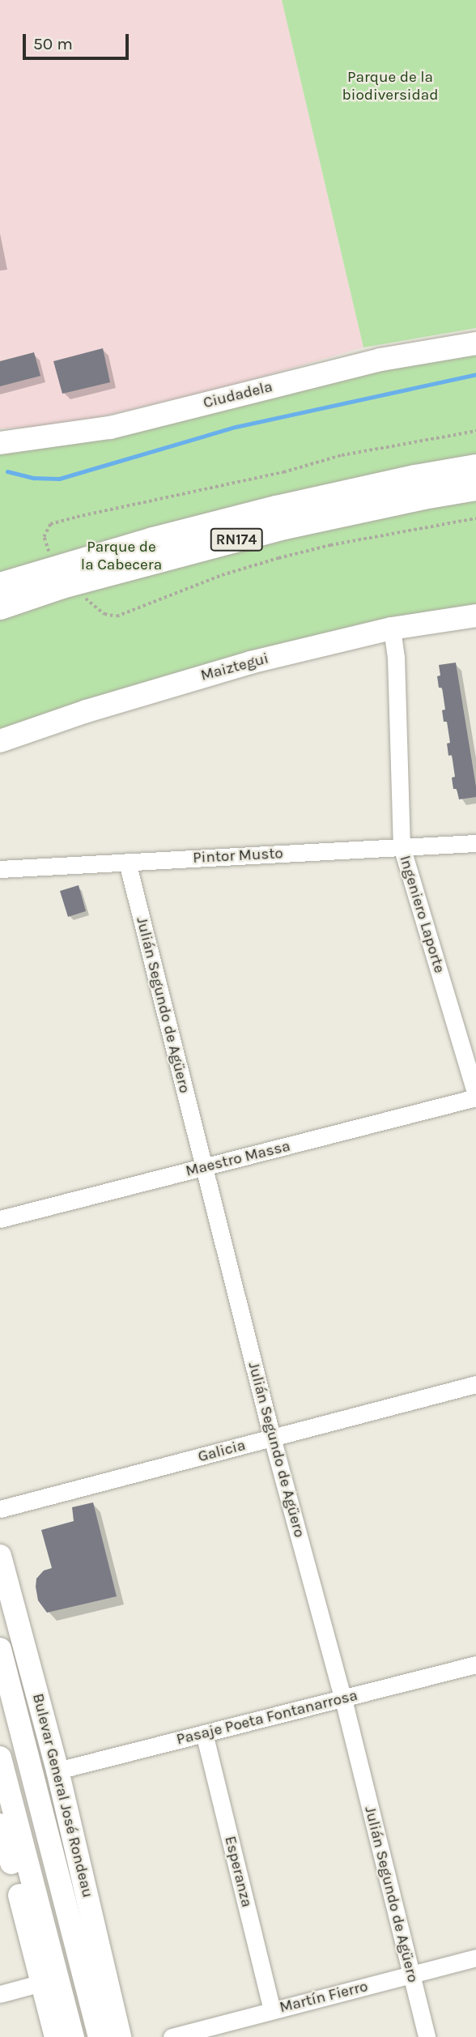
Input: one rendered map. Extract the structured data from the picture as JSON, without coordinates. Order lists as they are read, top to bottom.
{
  "streets": {
    "highway": ["RN174"],
    "main road": ["Ciudadela", "Maiztegui", "Bulevar General José Rondeau"],
    "street": [
      "Pintor Musto",
      "Ingeniero Laporte",
      "Julián Segundo de Agüero",
      "Maestro Massa",
      "Galicia",
      "Pasaje Poeta Fontanarrosa",
      "Esperanza",
      "Martín Fierro"
    ]
  },
  "crossings": [
    ["Maiztegui", "Ingeniero Laporte"],
    ["Pintor Musto", "Ingeniero Laporte"],
    ["Pintor Musto", "Julián Segundo de Agüero"],
    ["Ingeniero Laporte", "Maestro Massa"],
    ["Julián Segundo de Agüero", "Maestro Massa"],
    ["Julián Segundo de Agüero", "Galicia"],
    ["Julián Segundo de Agüero", "Pasaje Poeta Fontanarrosa"],
    ["Julián Segundo de Agüero", "Martín Fierro"],
    ["Pasaje Poeta Fontanarrosa", "Bulevar General José Rondeau"],
    ["Pasaje Poeta Fontanarrosa", "Esperanza"],
    ["Esperanza", "Martín Fierro"]
  ],
  "parks": ["Parque de la biodiversidad", "Parque de la Cabecera"],
  "scale_bar": "50 m"
}
